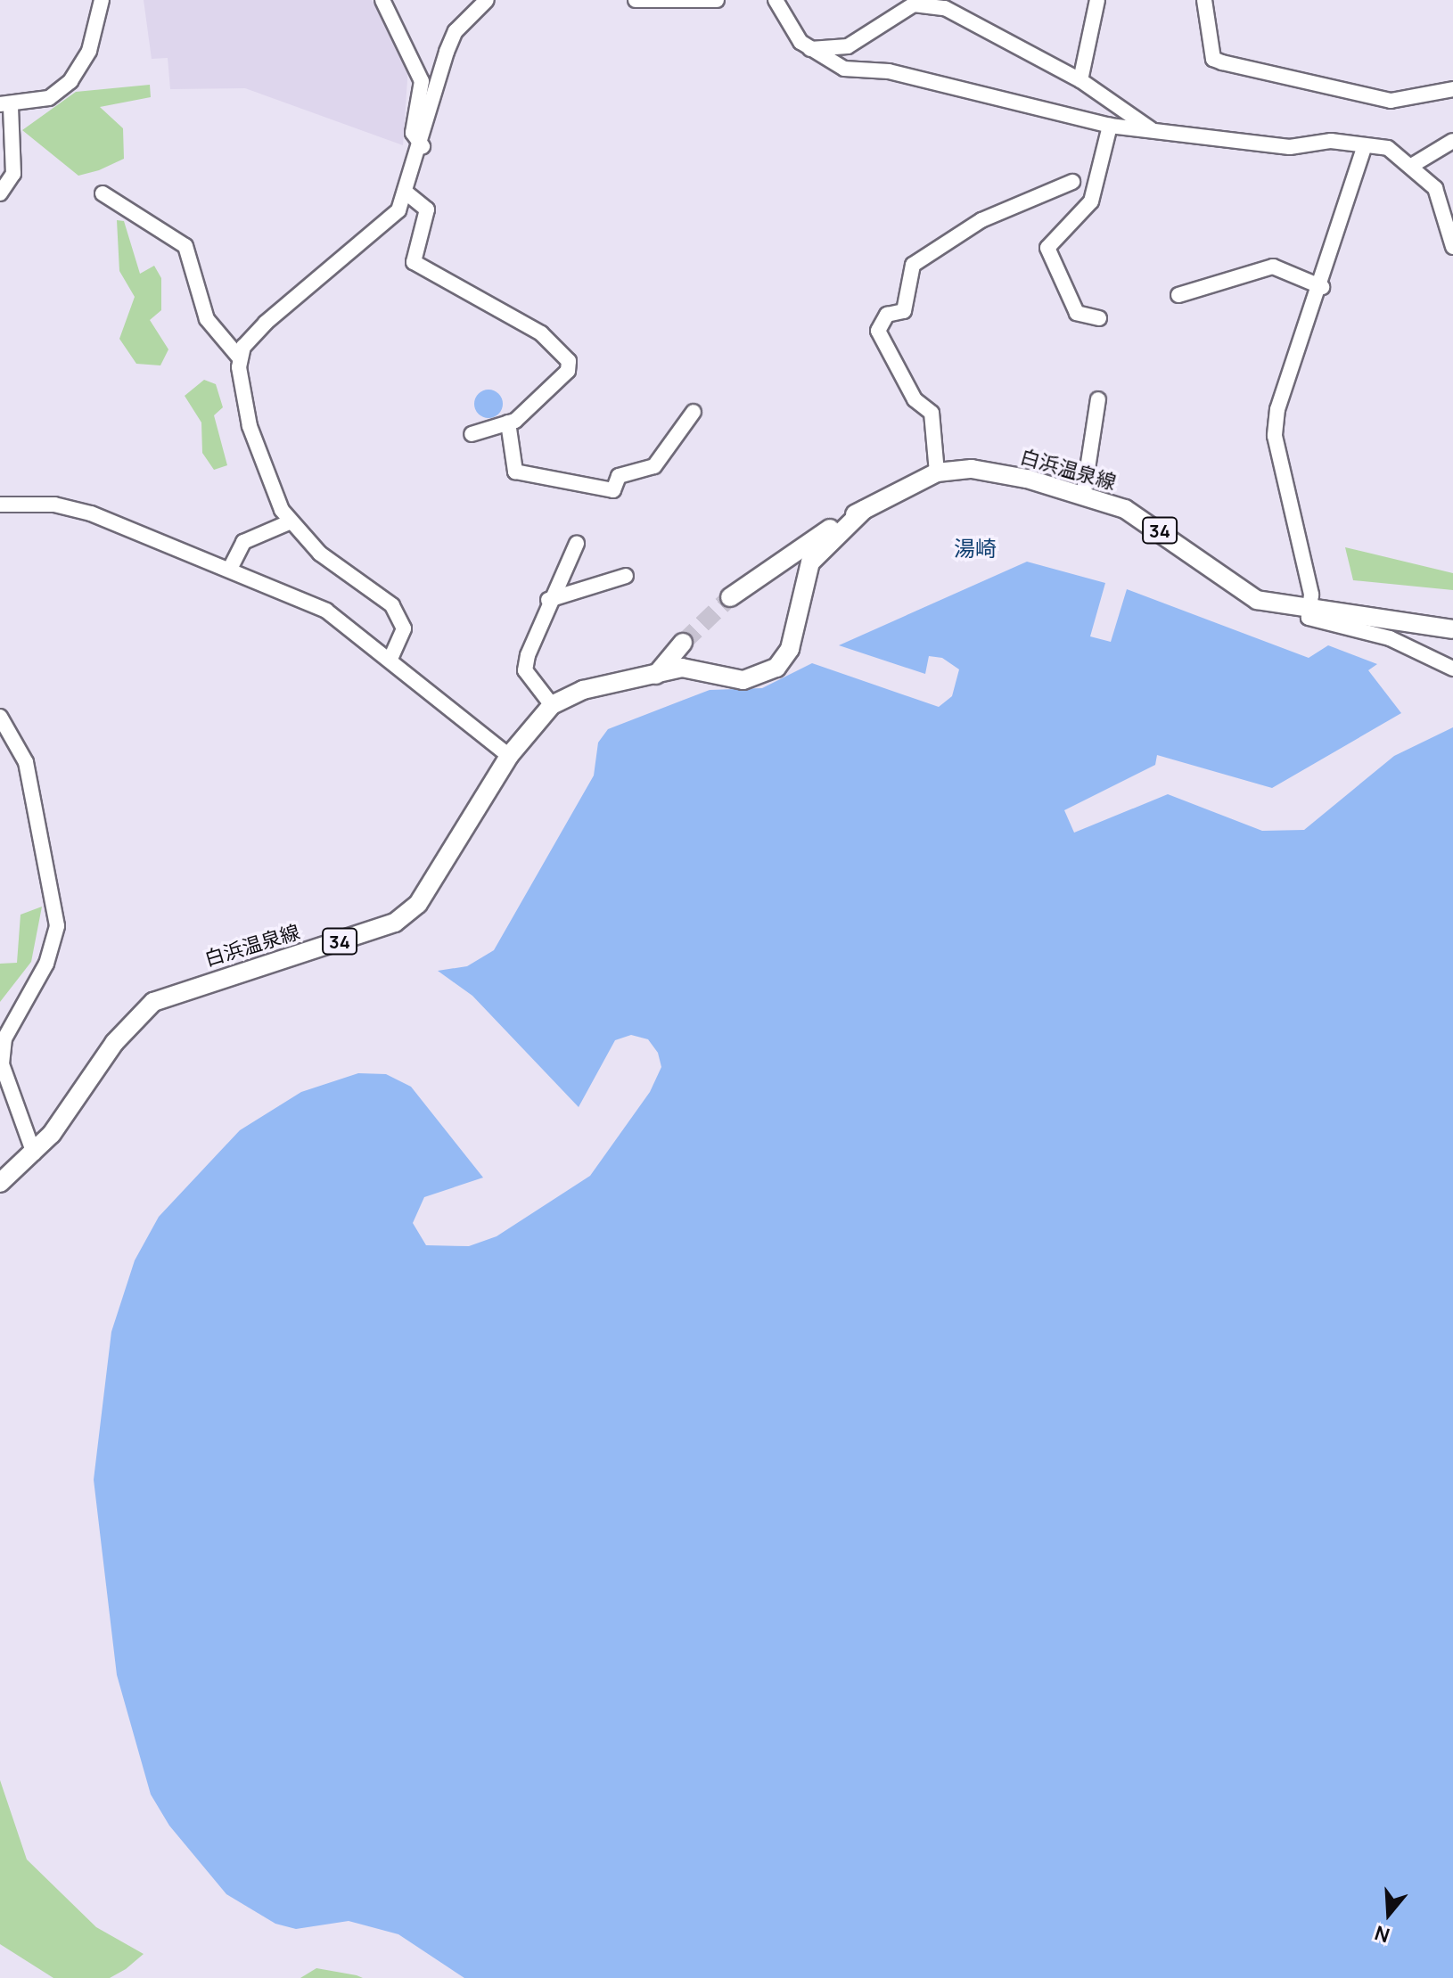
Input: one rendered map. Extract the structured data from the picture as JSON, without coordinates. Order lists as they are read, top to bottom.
{
  "streets": {
    "main road": ["白浜温泉線", "34"]
  },
  "districts": ["湯崎"],
  "north": "bottom"
}
